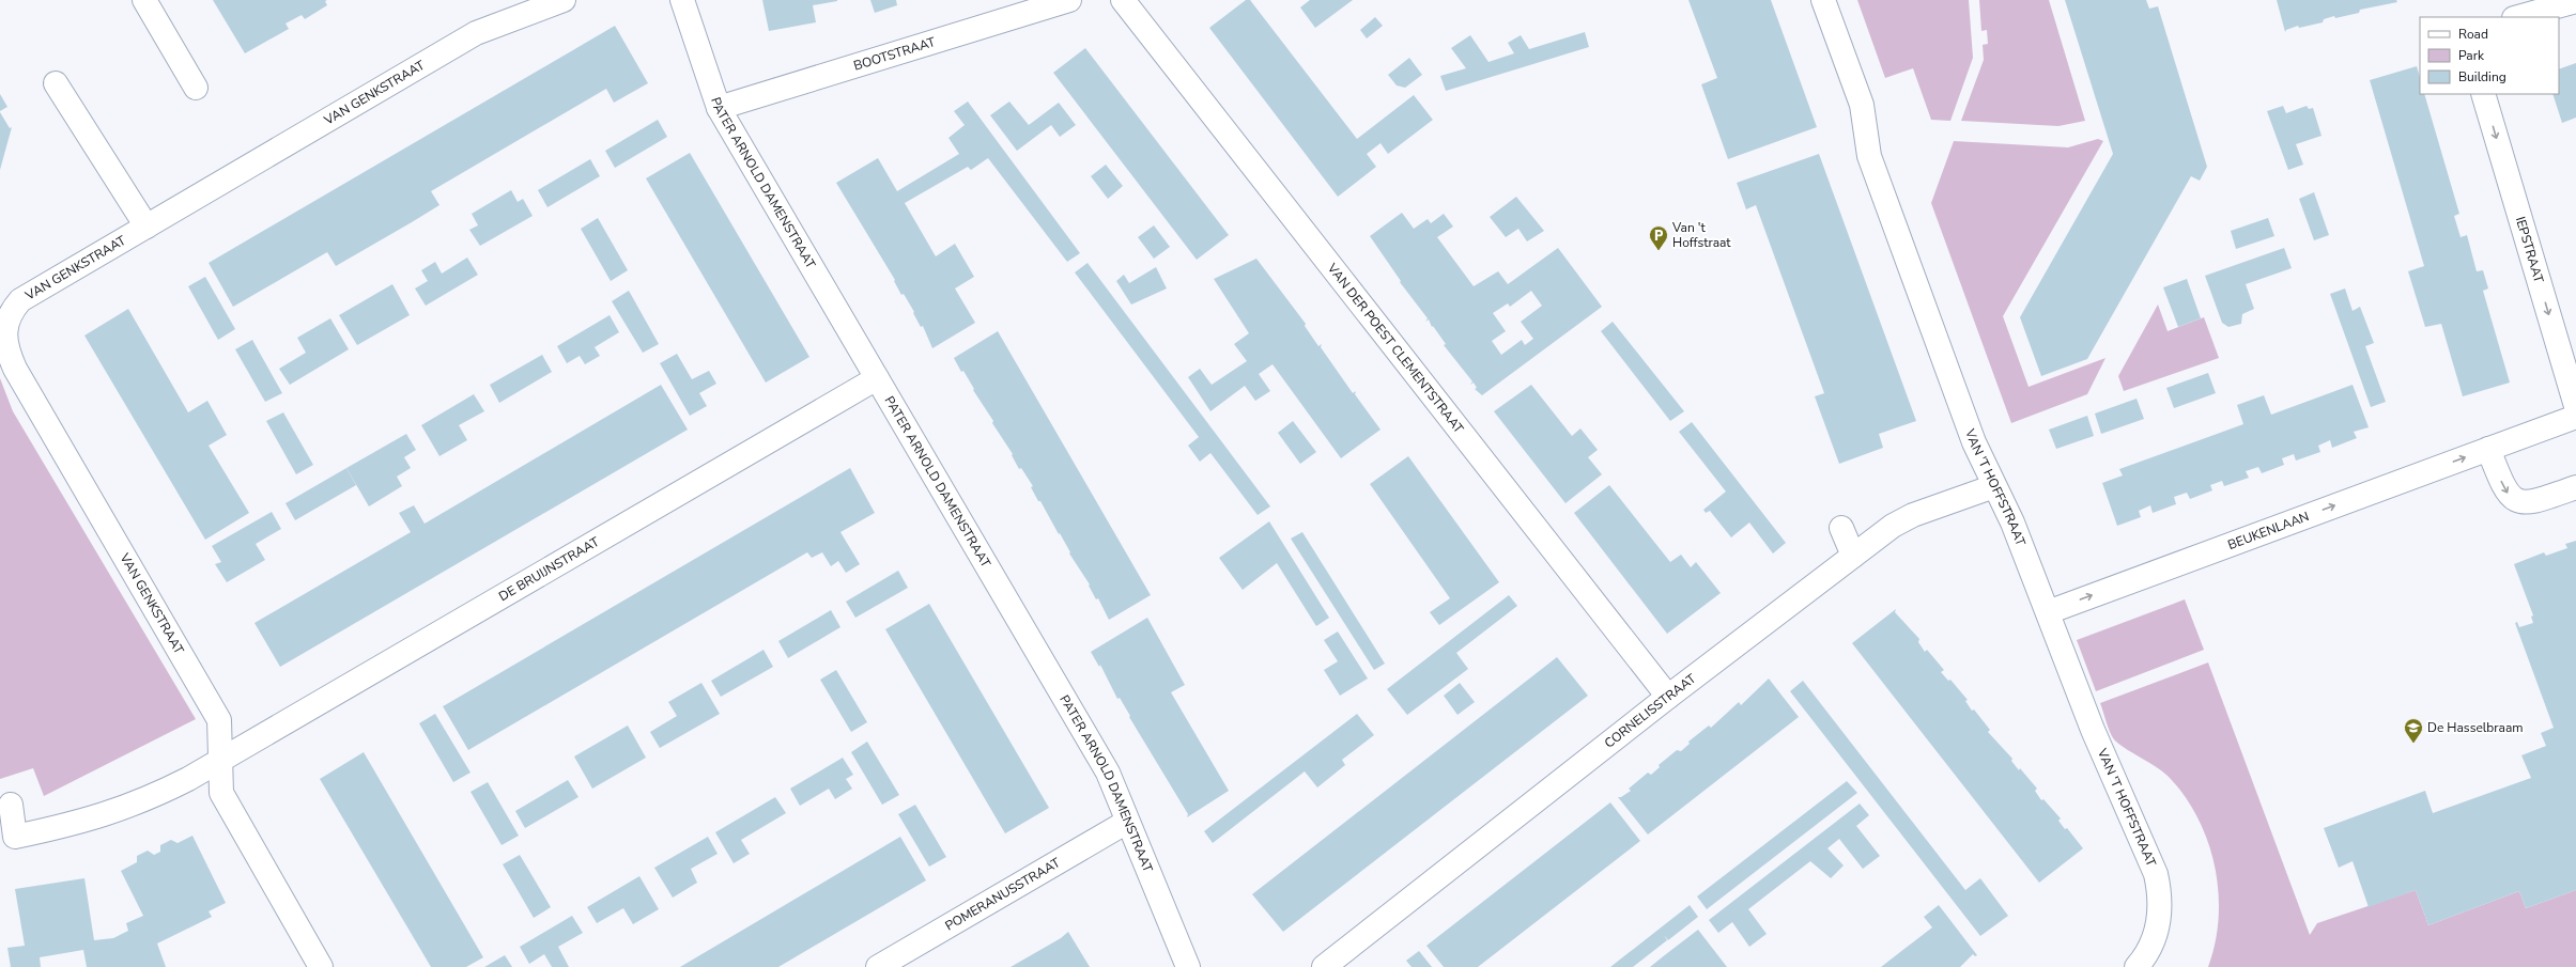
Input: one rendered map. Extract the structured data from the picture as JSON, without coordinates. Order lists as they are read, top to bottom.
{
  "streets": {
    "street": [
      "BOOTSTRAAT",
      "VAN GENKSTRAAT",
      "PATER ARNOLD DAMENSTRAAT",
      "IEPSTRAAT",
      "VAN DER POEST CLEMENTSTRAAT",
      "VAN 'T HOFFSTRAAT",
      "BEUKENLAAN",
      "DE BRUIJNSTRAAT",
      "CORNELISSTRAAT",
      "POMERANUSSTRAAT"
    ]
  },
  "crossings": [
    ["BOOTSTRAAT", "PATER ARNOLD DAMENSTRAAT"],
    ["VAN GENKSTRAAT", "DE BRUIJNSTRAAT"],
    ["PATER ARNOLD DAMENSTRAAT", "DE BRUIJNSTRAAT"],
    ["PATER ARNOLD DAMENSTRAAT", "POMERANUSSTRAAT"],
    ["VAN DER POEST CLEMENTSTRAAT", "CORNELISSTRAAT"],
    ["VAN 'T HOFFSTRAAT", "BEUKENLAAN"],
    ["VAN 'T HOFFSTRAAT", "CORNELISSTRAAT"]
  ],
  "one_way": ["IEPSTRAAT", "BEUKENLAAN"],
  "places": {
    "parking": ["Van 't Hoffstraat"],
    "school or university": ["De Hasselbraam"]
  },
  "legend": ["Road", "Park", "Building"]
}
